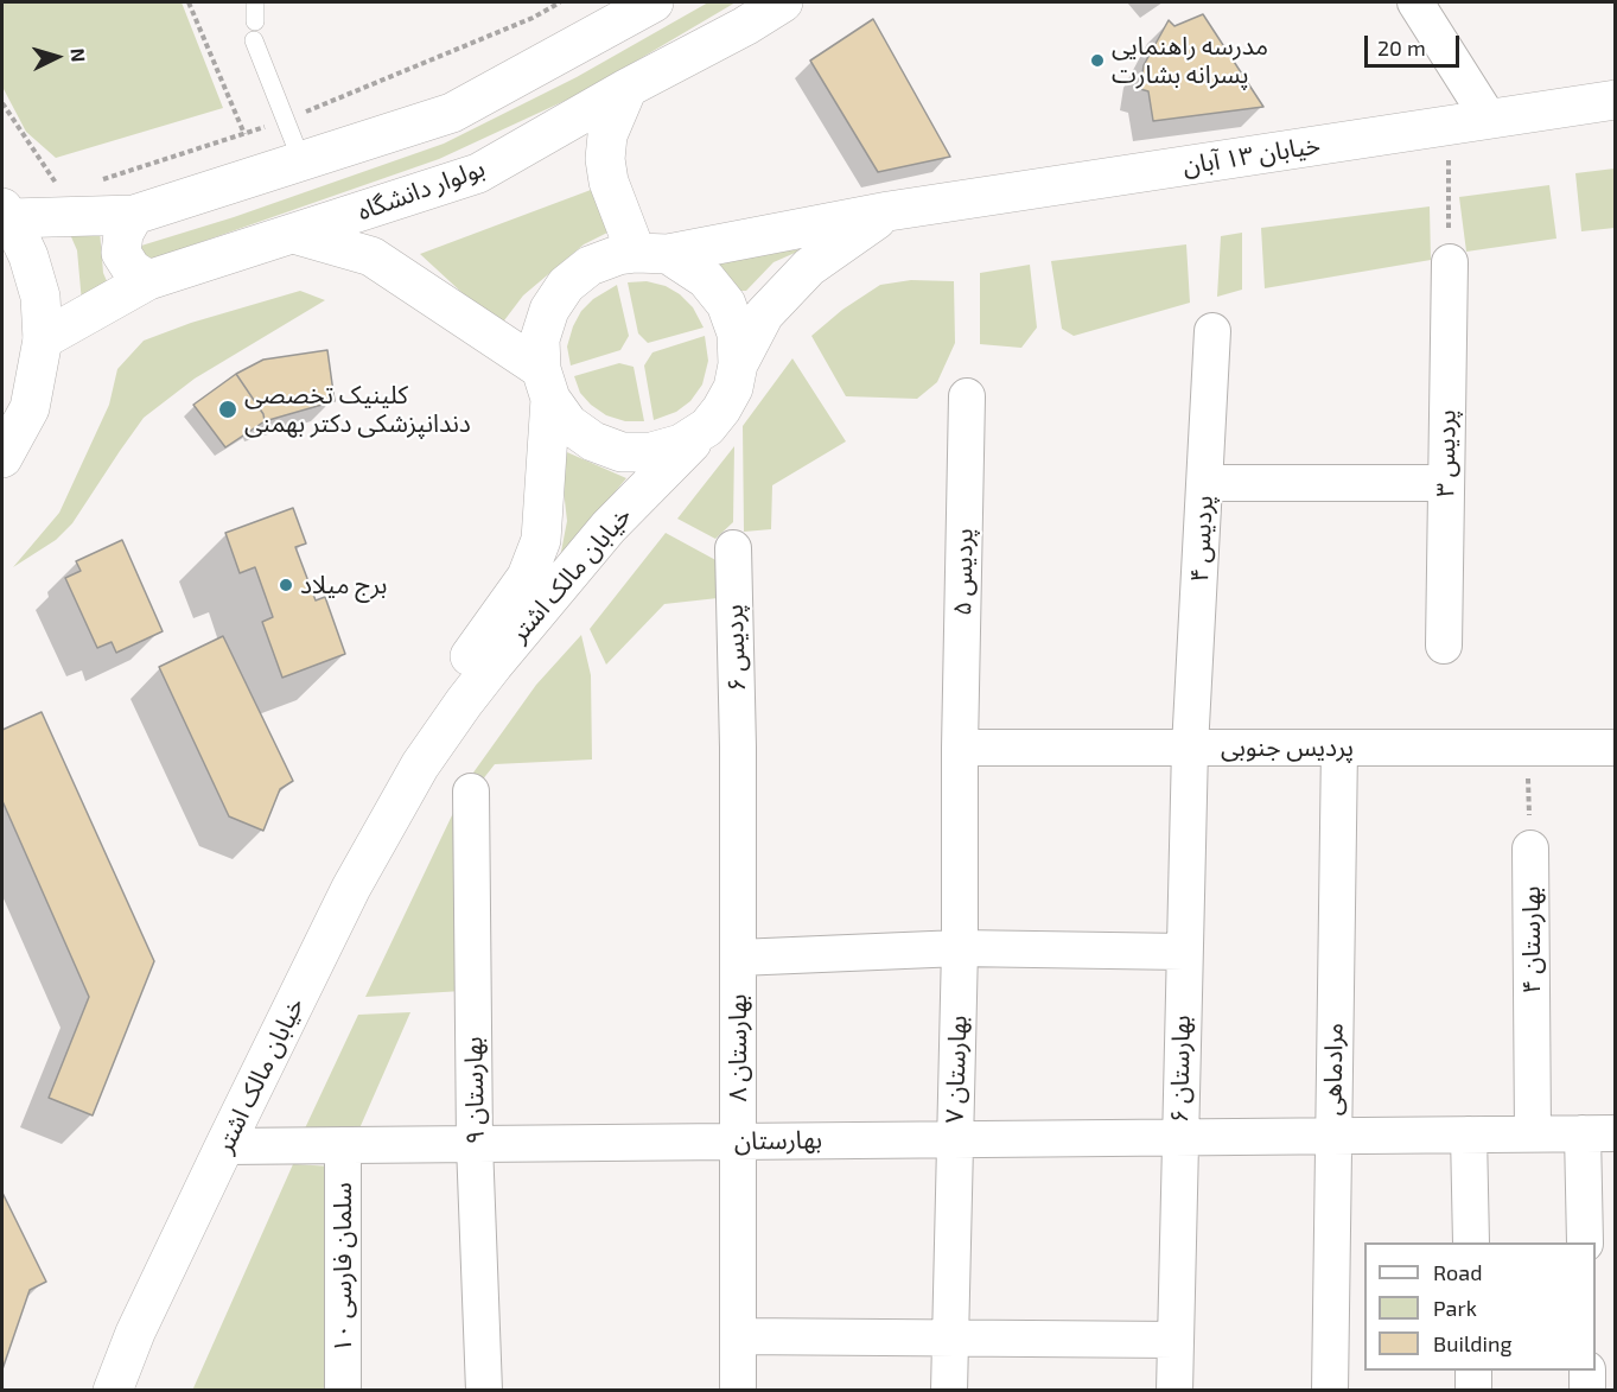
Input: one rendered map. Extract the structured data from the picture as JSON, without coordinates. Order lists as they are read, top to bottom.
{
  "streets": {
    "main road": ["خیابان ۱۳ آبان", "بولوار دانشگاه", "خیابان مالک اشتر"],
    "street": [
      "پردیس ۳",
      "پردیس ۴",
      "پردیس ۵",
      "پردیس ۶",
      "پردیس جنوبی",
      "بهارستان ۴",
      "بهارستان ۸",
      "بهارستان ۷",
      "بهارستان ۶",
      "مرادماهی",
      "بهارستان ۹",
      "بهارستان",
      "سلمان فارسی ۱۰"
    ]
  },
  "crossings": [
    ["خیابان ۱۳ آبان", "خیابان مالک اشتر"],
    ["پردیس ۴", "پردیس جنوبی"],
    ["پردیس ۴", "بهارستان ۶"],
    ["پردیس ۵", "پردیس جنوبی"],
    ["پردیس ۵", "بهارستان ۷"],
    ["خیابان مالک اشتر", "بهارستان"],
    ["پردیس ۶", "بهارستان ۸"],
    ["پردیس جنوبی", "بهارستان ۷"],
    ["پردیس جنوبی", "بهارستان ۶"],
    ["پردیس جنوبی", "مرادماهی"],
    ["بهارستان ۴", "بهارستان"],
    ["بهارستان ۸", "بهارستان"],
    ["بهارستان ۷", "بهارستان"],
    ["بهارستان ۶", "بهارستان"],
    ["مرادماهی", "بهارستان"],
    ["بهارستان ۹", "بهارستان"],
    ["بهارستان", "سلمان فارسی ۱۰"]
  ],
  "places": ["مدرسه راهنمایی پسرانه بشارت", "کلینیک تخصصی دندانپزشکی دکتر بهمنی", "برج میلاد"],
  "legend": ["Road", "Park", "Building"],
  "scale_bar": "20 m",
  "north": "right"
}
